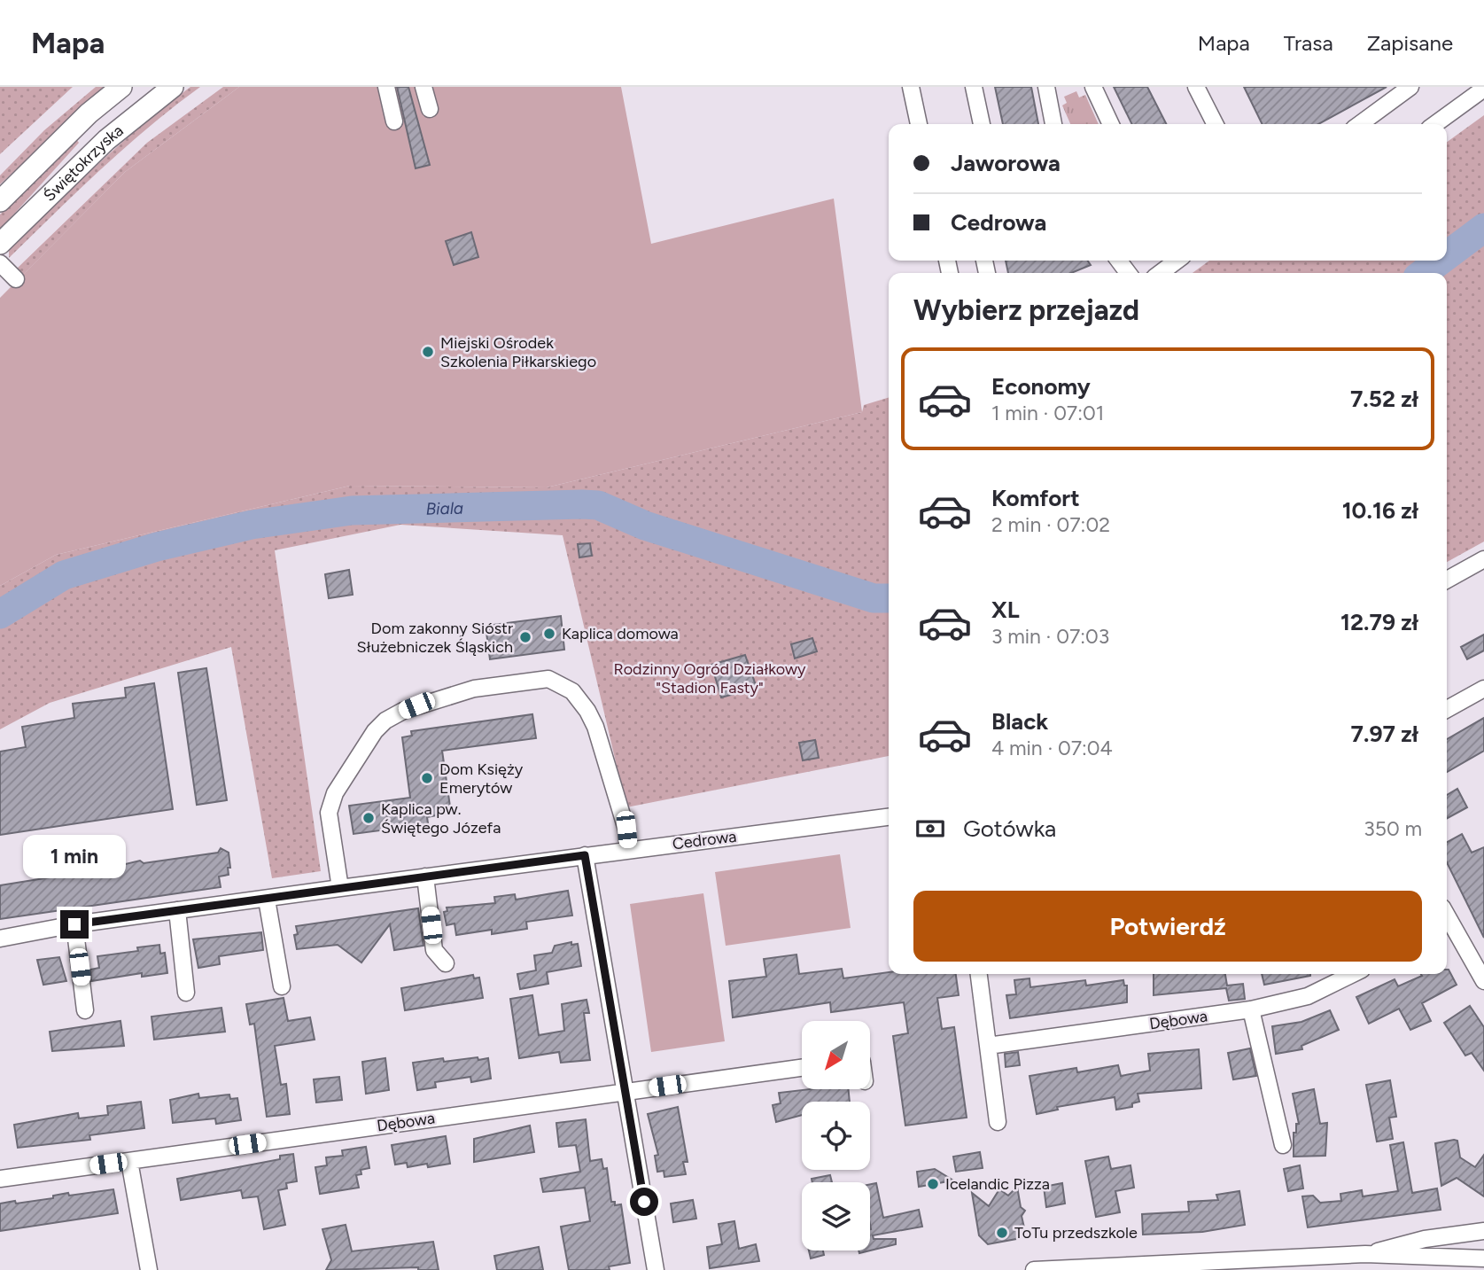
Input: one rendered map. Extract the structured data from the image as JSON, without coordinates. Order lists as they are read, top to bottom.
{
  "streets": {
    "main road": ["Świętokrzyska"],
    "street": ["Cedrowa", "Dębowa"]
  },
  "water": ["Biala"],
  "parks": ["Rodzinny Ogród Działkowy \"Stadion Fasty\""],
  "places": [
    "Miejski Ośrodek Szkolenia Piłkarskiego",
    "Kaplica domowa",
    "Dom zakonny Sióstr Służebniczek Śląskich",
    "Dom Księży Emerytów",
    "Kaplica pw. Świętego Józefa",
    "Icelandic Pizza",
    "ToTu przedszkole"
  ],
  "north": "bottom left",
  "page": {
    "header": "Mapa",
    "nav": ["Mapa", "Trasa", "Zapisane"],
    "banner": ["Jaworowa", "Cedrowa"],
    "heading": "Wybierz przejazd",
    "list": [
      {
        "name": "Economy",
        "note": "1 min · 07:01",
        "value": "7.52 zł"
      },
      {
        "name": "Komfort",
        "note": "2 min · 07:02",
        "value": "10.16 zł"
      },
      {
        "name": "XL",
        "note": "3 min · 07:03",
        "value": "12.79 zł"
      },
      {
        "name": "Black",
        "note": "4 min · 07:04",
        "value": "7.97 zł"
      }
    ],
    "pay": ["Gotówka", "350 m"],
    "bubble": "1 min",
    "buttons": "Potwierdź"
  }
}
